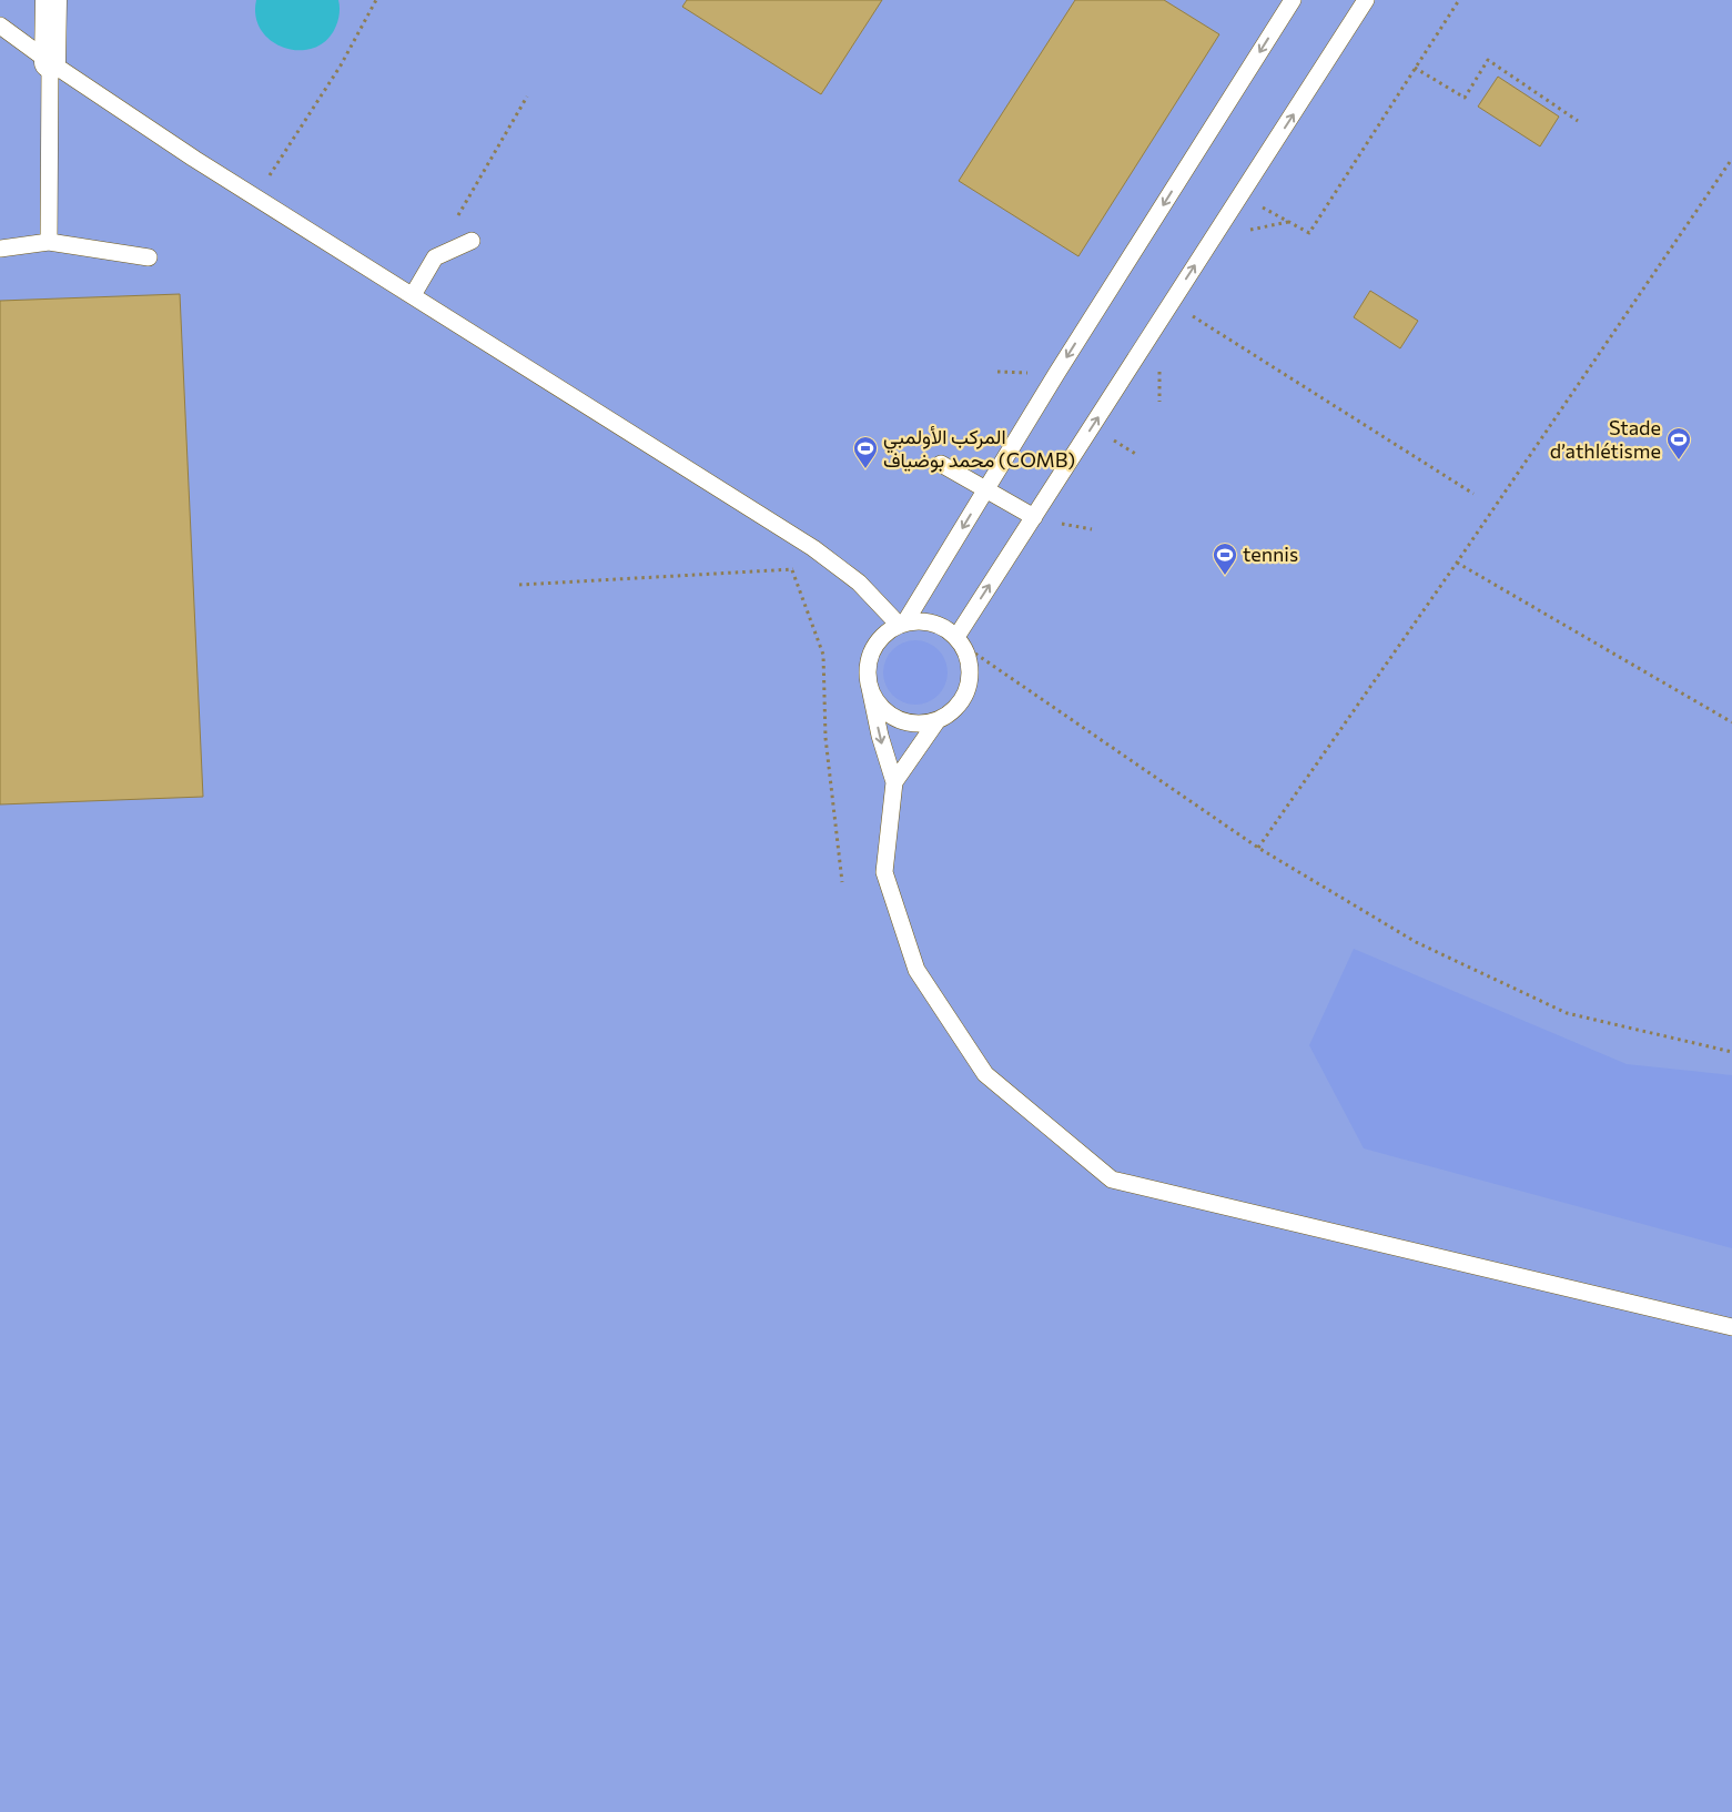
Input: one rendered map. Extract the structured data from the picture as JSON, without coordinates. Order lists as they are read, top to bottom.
{
  "places": {
    "sports": ["Stade d’athlétisme", "المركب الأولمبي محمد بوضياف (COMB)", "tennis"]
  }
}
